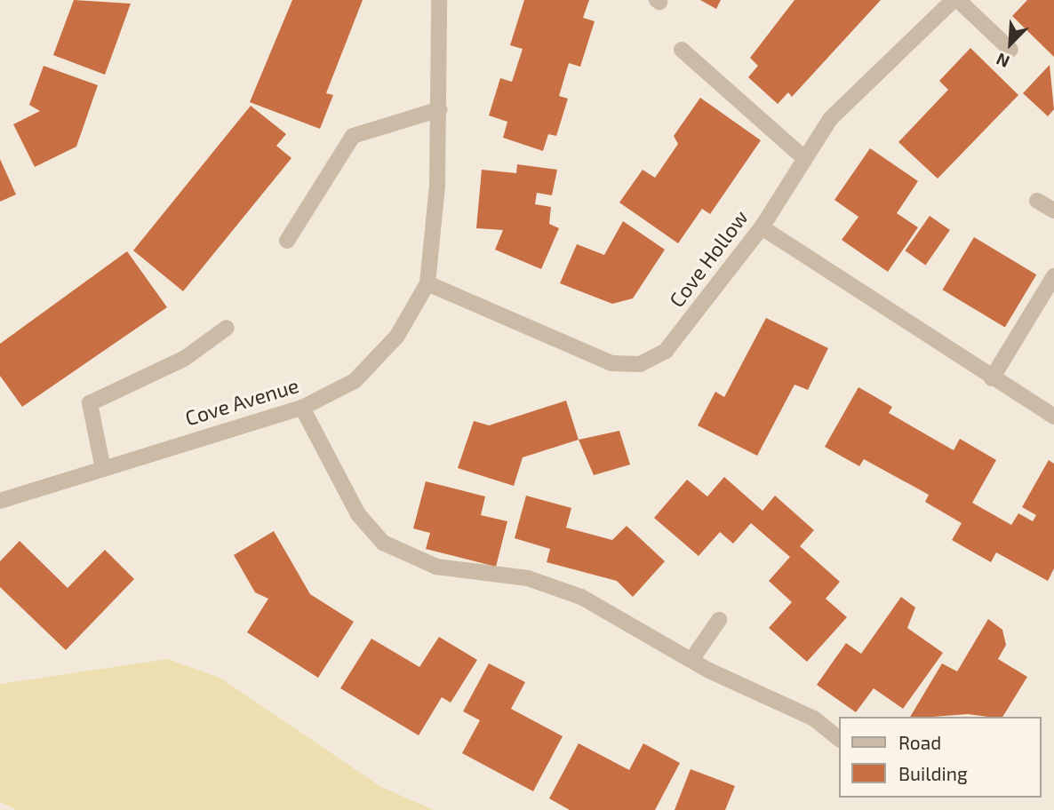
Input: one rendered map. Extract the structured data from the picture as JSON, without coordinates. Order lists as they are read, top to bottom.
{
  "streets": {
    "street": ["Cove Hollow", "Cove Avenue"]
  },
  "crossings": [
    ["Cove Hollow", "Cove Avenue"]
  ],
  "legend": ["Road", "Building"],
  "north": "bottom left"
}
